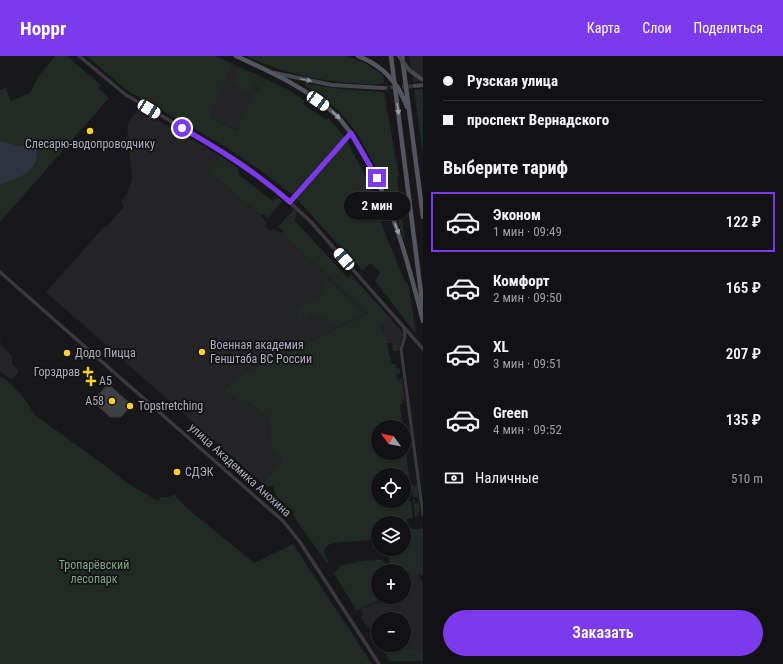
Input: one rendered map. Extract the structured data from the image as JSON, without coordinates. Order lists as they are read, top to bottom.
{
  "streets": {
    "street": ["улица Академика Анохина"]
  },
  "parks": ["Тропарёвский лесопарк"],
  "places": {
    "other": [
      "Слесарю-водопроводчику",
      "Военная академия Генштаба ВС России",
      "Додо Пицца",
      "А58",
      "Topstretching",
      "СДЭК"
    ],
    "health": ["Горздрав", "А5"]
  },
  "north": "top left",
  "page": {
    "header": "Hoppr",
    "nav": ["Карта", "Слои", "Поделиться"],
    "banner": ["Рузская улица", "проспект Вернадского"],
    "heading": "Выберите тариф",
    "bubble": "2 мин",
    "list": [
      {
        "name": "Эконом",
        "note": "1 мин · 09:49",
        "value": "122 ₽"
      },
      {
        "name": "Комфорт",
        "note": "2 мин · 09:50",
        "value": "165 ₽"
      },
      {
        "name": "XL",
        "note": "3 мин · 09:51",
        "value": "207 ₽"
      },
      {
        "name": "Green",
        "note": "4 мин · 09:52",
        "value": "135 ₽"
      }
    ],
    "map_buttons": ["+", "−"],
    "pay": ["Наличные", "510 m"],
    "buttons": "Заказать"
  }
}
